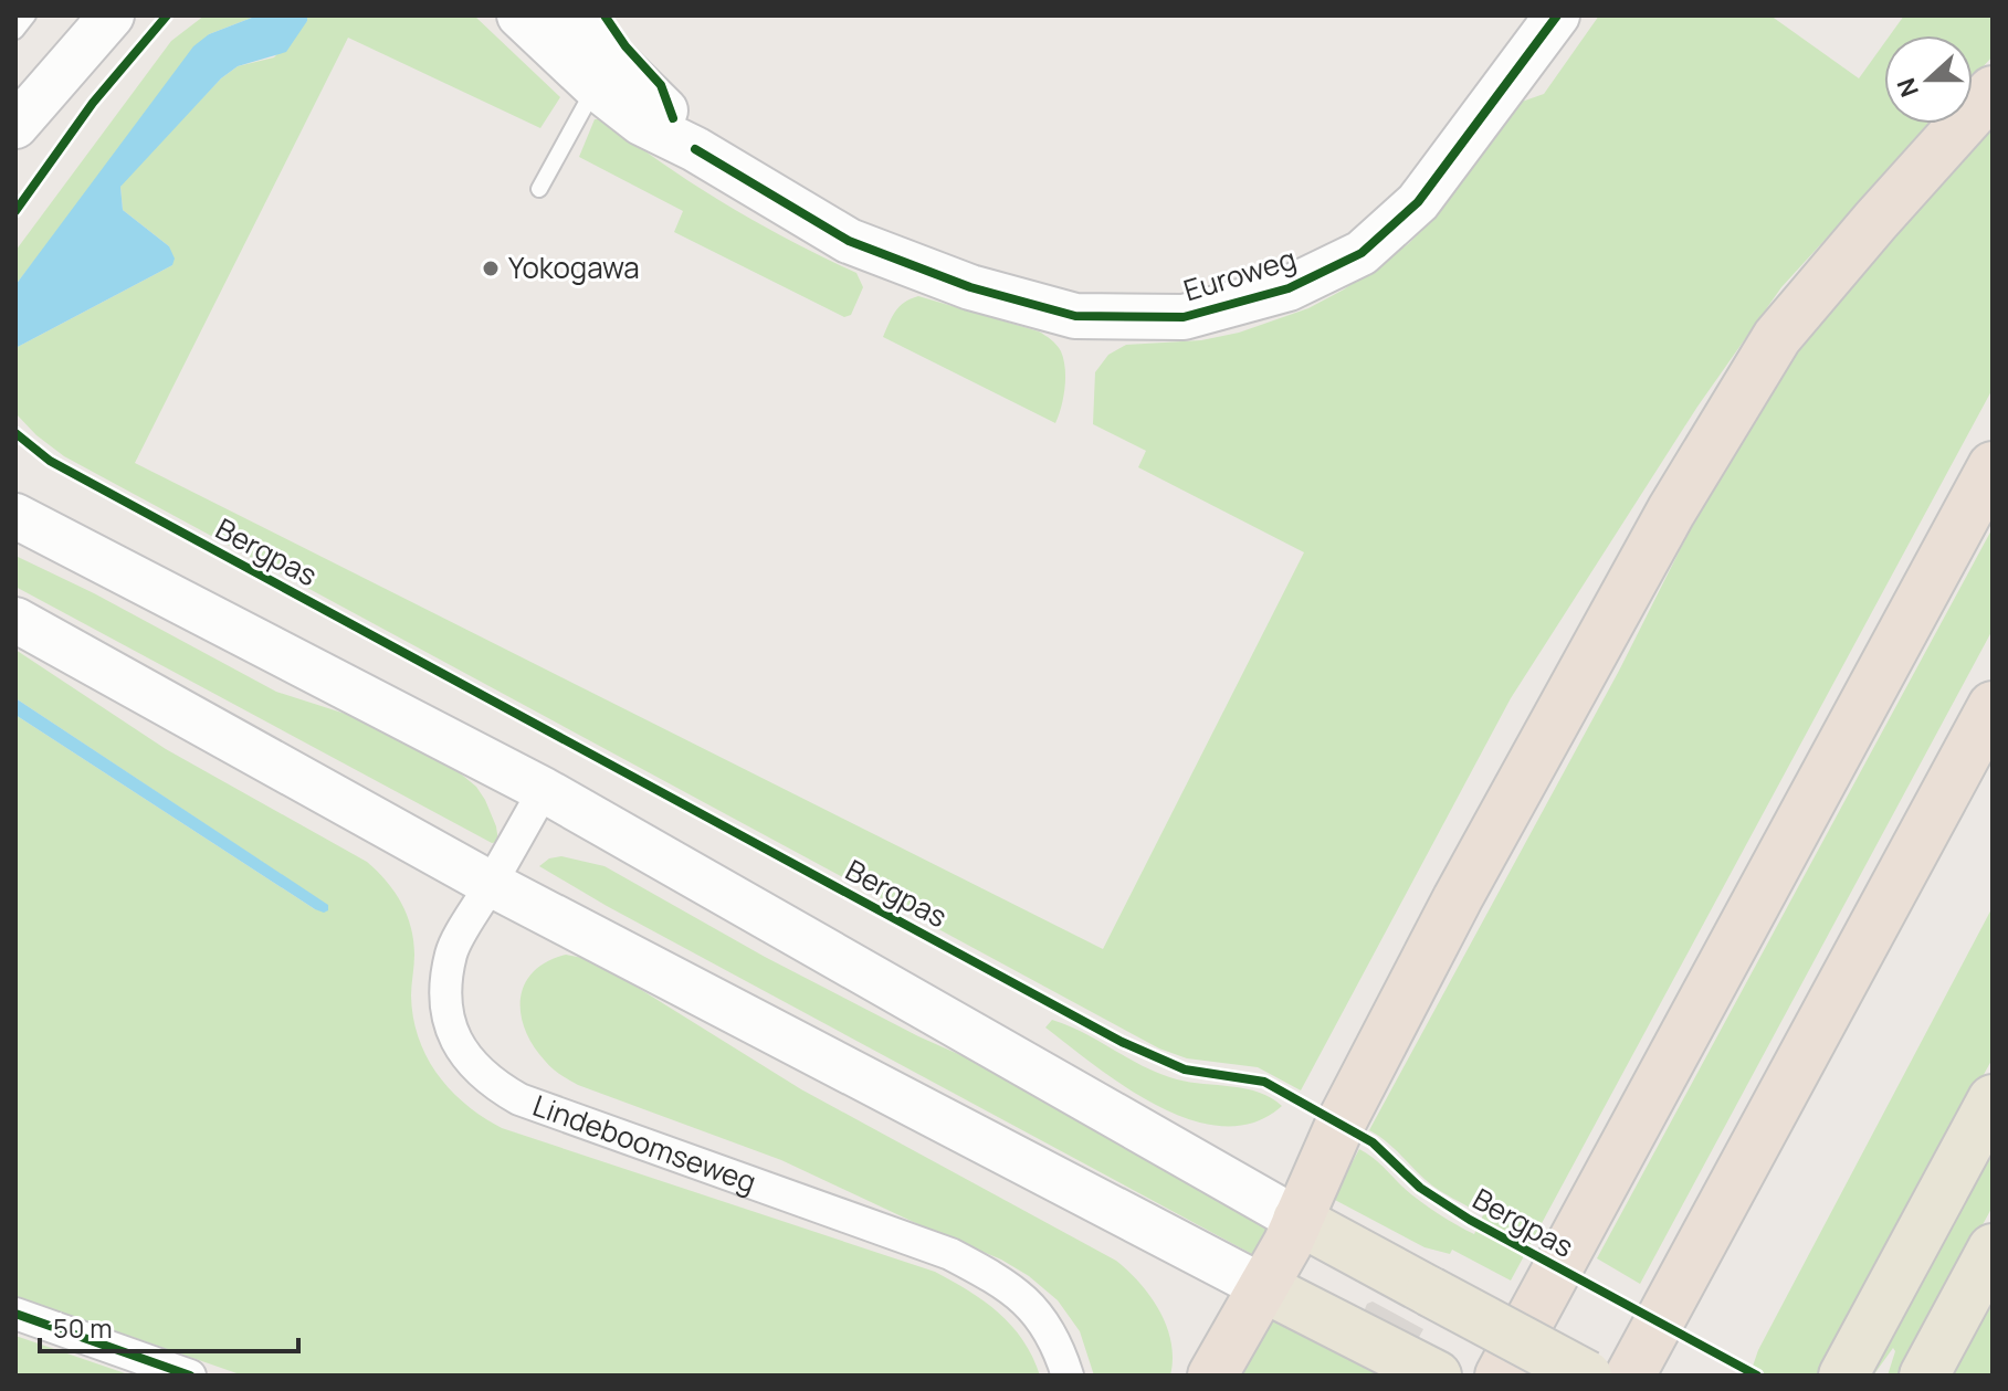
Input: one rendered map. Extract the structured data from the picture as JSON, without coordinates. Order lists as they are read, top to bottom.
{
  "streets": {
    "main road": ["Euroweg"],
    "street": ["Lindeboomseweg"],
    "cycle path": ["Bergpas"]
  },
  "places": ["Yokogawa"],
  "scale_bar": "50 m",
  "north": "left"
}
